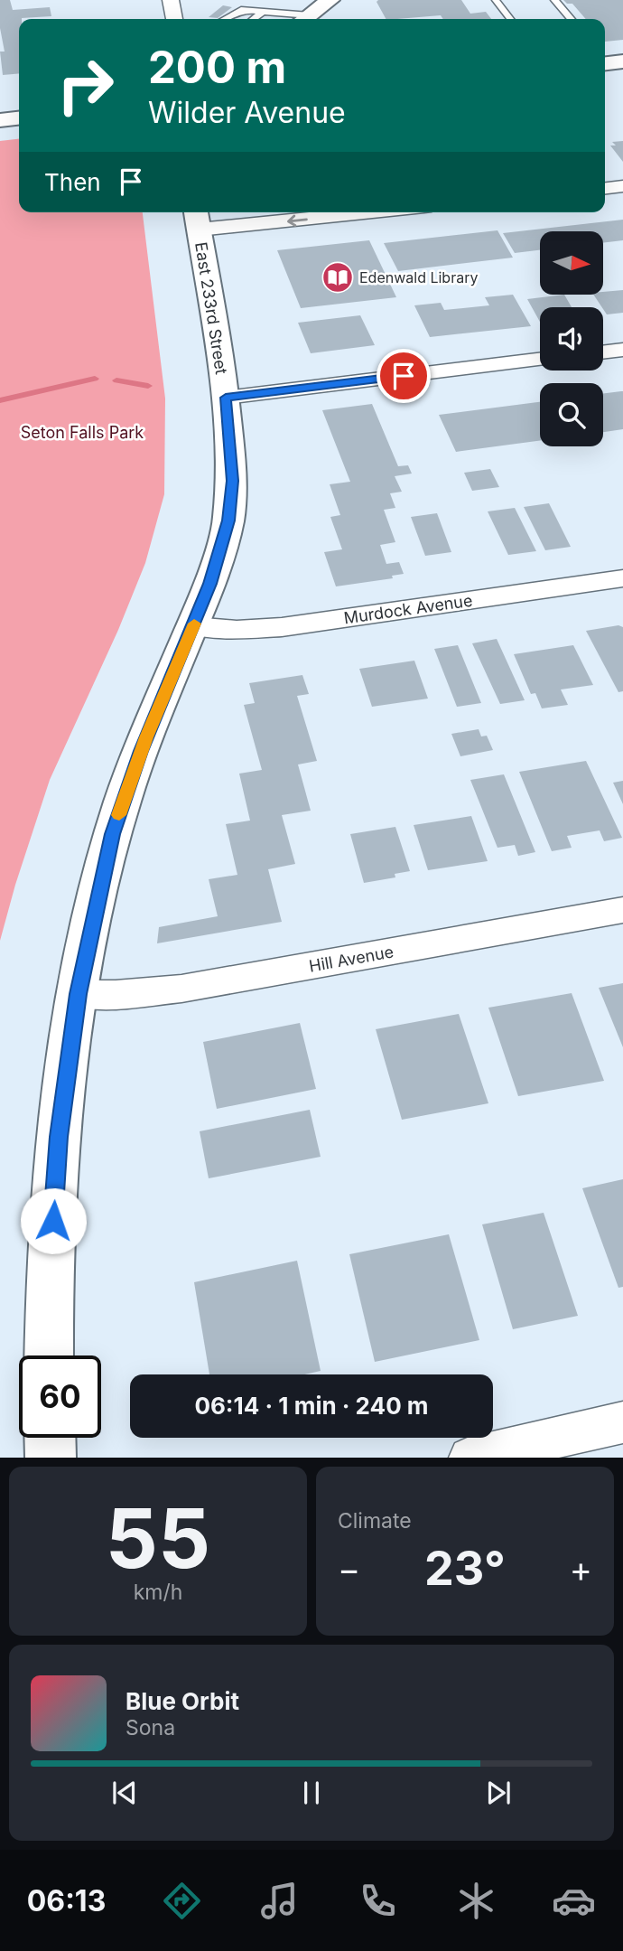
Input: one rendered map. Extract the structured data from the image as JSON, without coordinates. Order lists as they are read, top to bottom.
{
  "streets": {
    "main road": ["East 233rd Street"],
    "street": ["Murdock Avenue", "Hill Avenue"]
  },
  "crossings": [
    ["East 233rd Street", "Murdock Avenue"],
    ["East 233rd Street", "Hill Avenue"]
  ],
  "parks": ["Seton Falls Park"],
  "places": {
    "library": ["Edenwald Library"]
  },
  "north": "right",
  "page": {
    "turn": ["200 m", "Wilder Avenue"],
    "then": "Then",
    "limit": "60",
    "trip": "06:14 · 1 min · 240 m",
    "tile": [
      ["55", "km/h"],
      "Climate"
    ],
    "heat": ["−", "23°", "+"],
    "song": ["Blue Orbit", "Sona"],
    "tabs": "06:13"
  }
}
